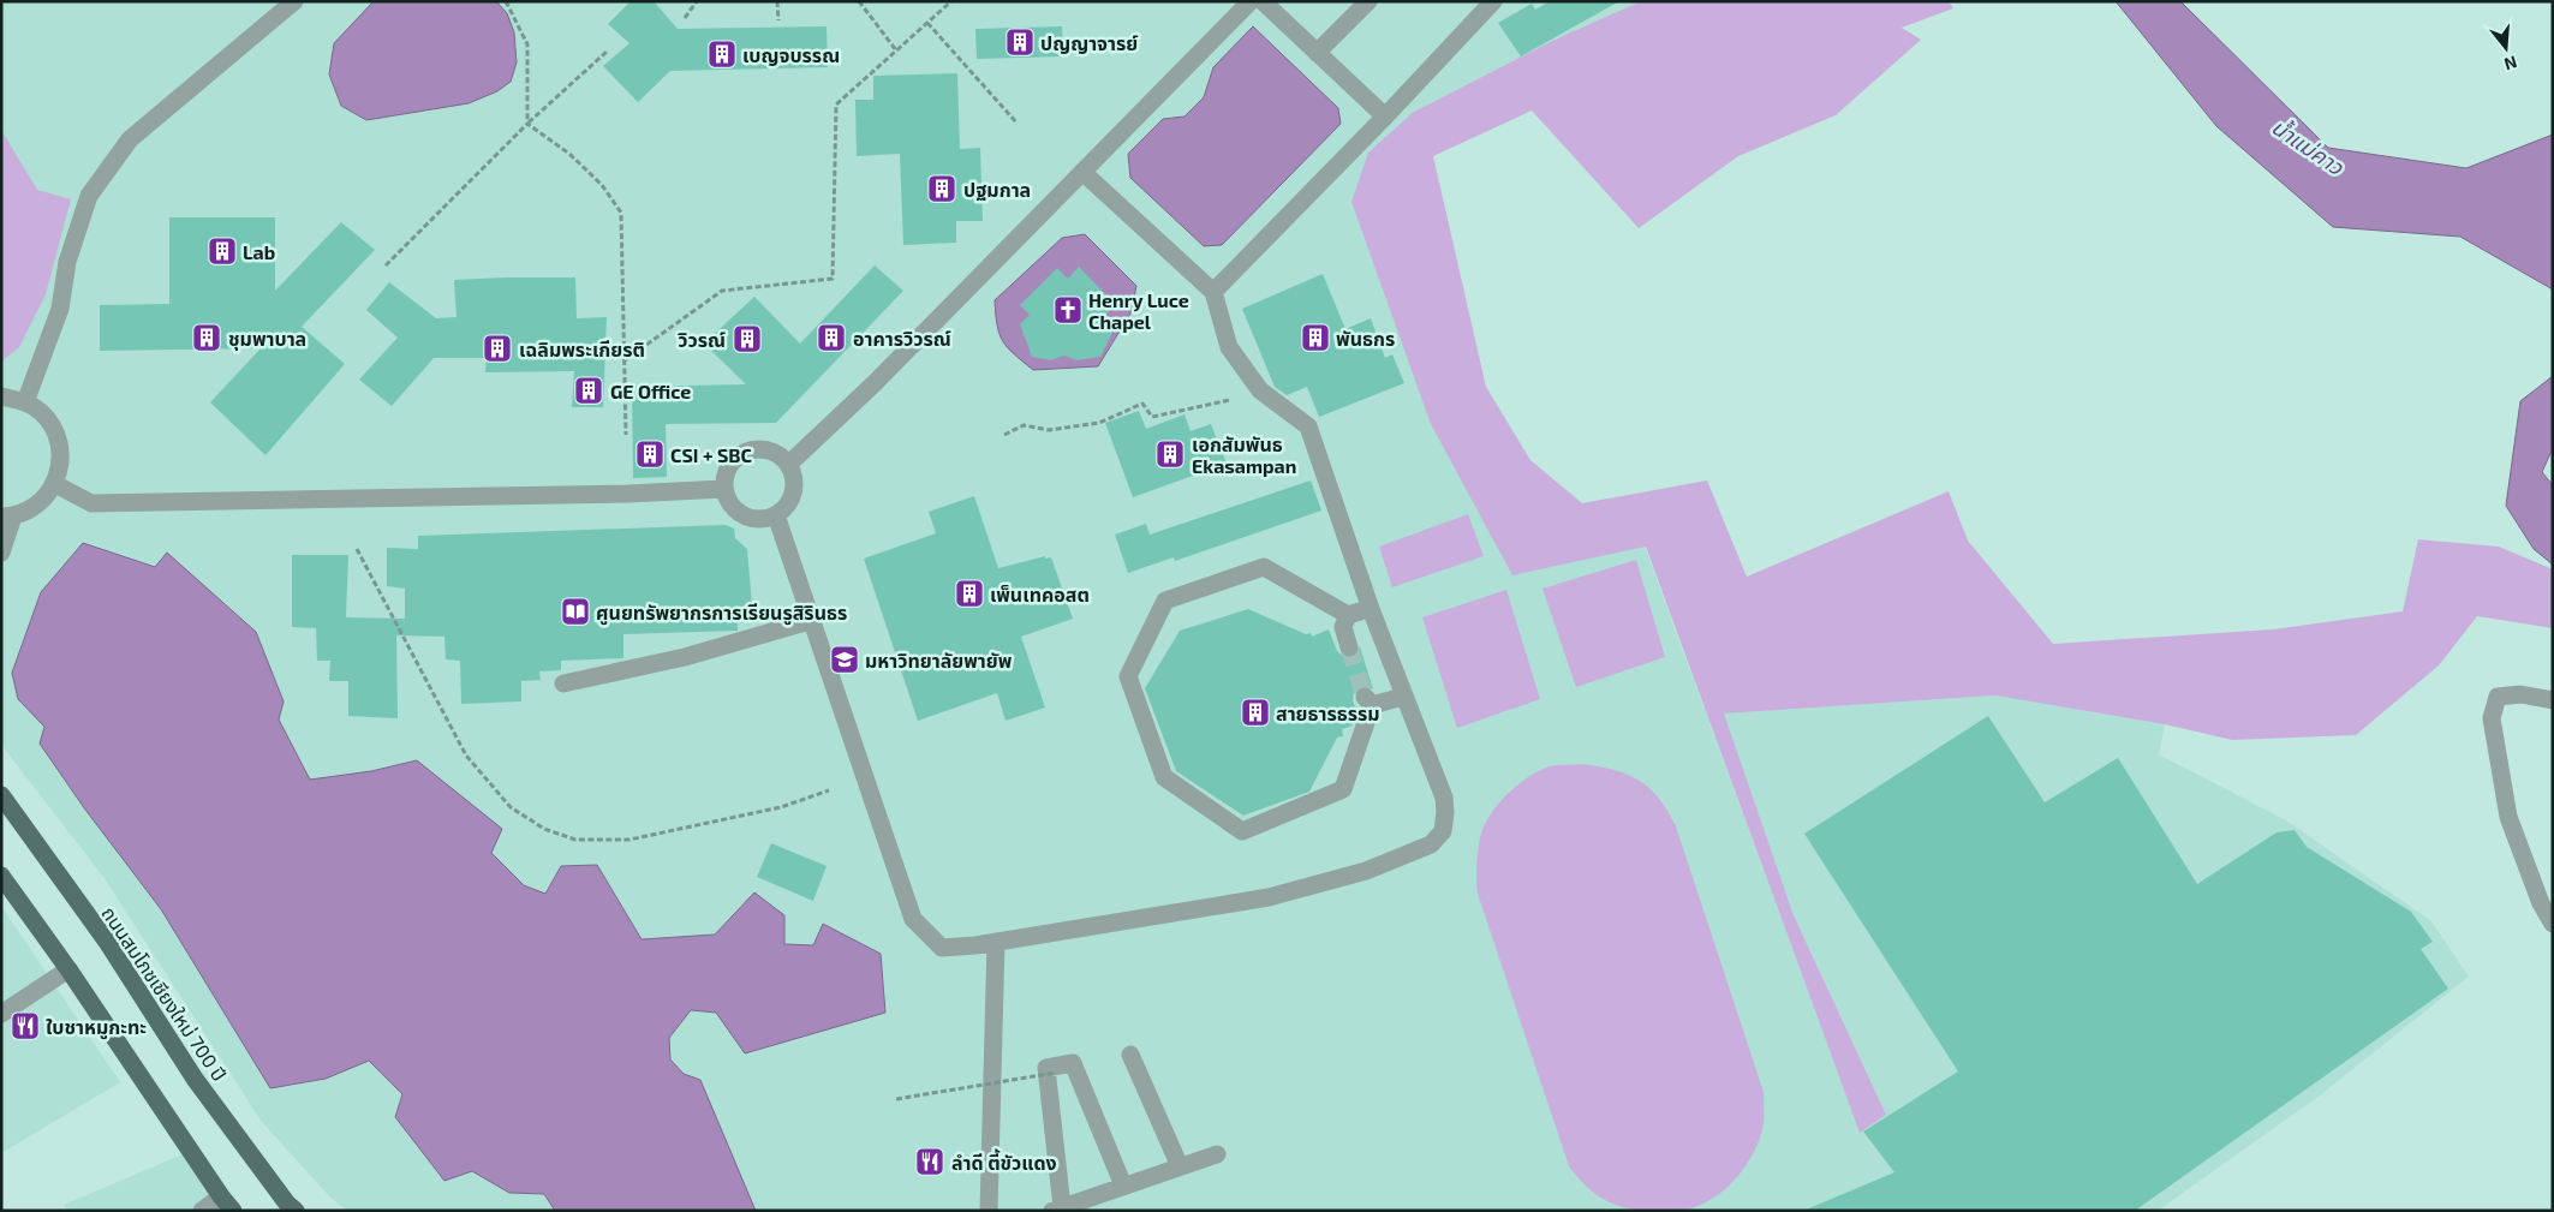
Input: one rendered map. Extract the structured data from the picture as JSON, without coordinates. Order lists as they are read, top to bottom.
{
  "streets": {
    "main road": ["ถนนสมโภชเชียงใหม่ 700 ปี"]
  },
  "water": ["น้ำแม่คาว"],
  "places": {
    "building": [
      "ปญญาจารย์",
      "เบญจบรรณ",
      "ปฐมกาล",
      "Lab",
      "ชุมพาบาล",
      "อาคารวิวรณ์",
      "พันธกร",
      "วิวรณ์",
      "เฉลิมพระเกียรติ",
      "GE Office",
      "CSI + SBC",
      "เอกสัมพันธ Ekasampan",
      "เพ็นเทคอสต",
      "สายธารธรรม"
    ],
    "church": ["Henry Luce Chapel"],
    "library": ["ศูนยทรัพยากรการเรียนรูสิรินธร"],
    "school or university": ["มหาวิทยาลัยพายัพ"],
    "restaurant": ["ใบชาหมูกะทะ", "ลำดี ตี้ขัวแดง"]
  },
  "north": "bottom"
}
